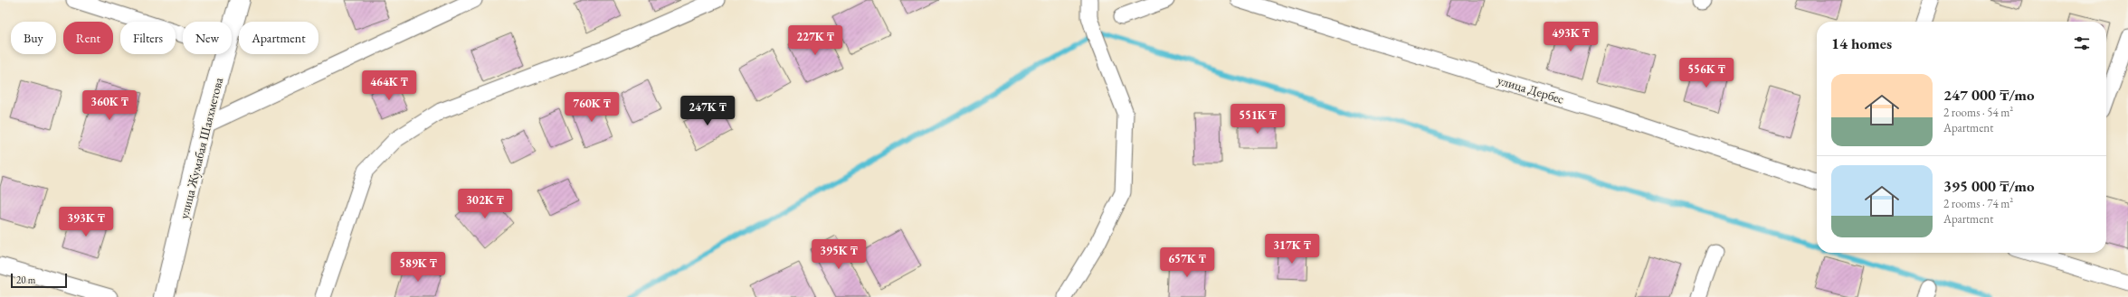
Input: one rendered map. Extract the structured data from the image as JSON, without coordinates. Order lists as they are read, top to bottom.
{
  "streets": {
    "street": ["улица Дербес", "улица Жумабая Шаяхметова"]
  },
  "scale_bar": "20 m",
  "page": {
    "price": [
      "493K ₸",
      "227K ₸",
      "556K ₸",
      "464K ₸",
      "360K ₸",
      "760K ₸",
      "247K ₸",
      "551K ₸",
      "302K ₸",
      "393K ₸",
      "317K ₸",
      "395K ₸",
      "657K ₸",
      "589K ₸"
    ],
    "chip": [
      "Buy",
      "Rent",
      "Filters",
      "New",
      "Apartment"
    ],
    "heading": "14 homes",
    "list": [
      {
        "name": "247 000 ₸/mo",
        "note": "2 rooms · 54 m² · Apartment"
      },
      {
        "name": "395 000 ₸/mo",
        "note": "2 rooms · 74 m² · Apartment"
      }
    ],
    "scale": "20 m"
  }
}
